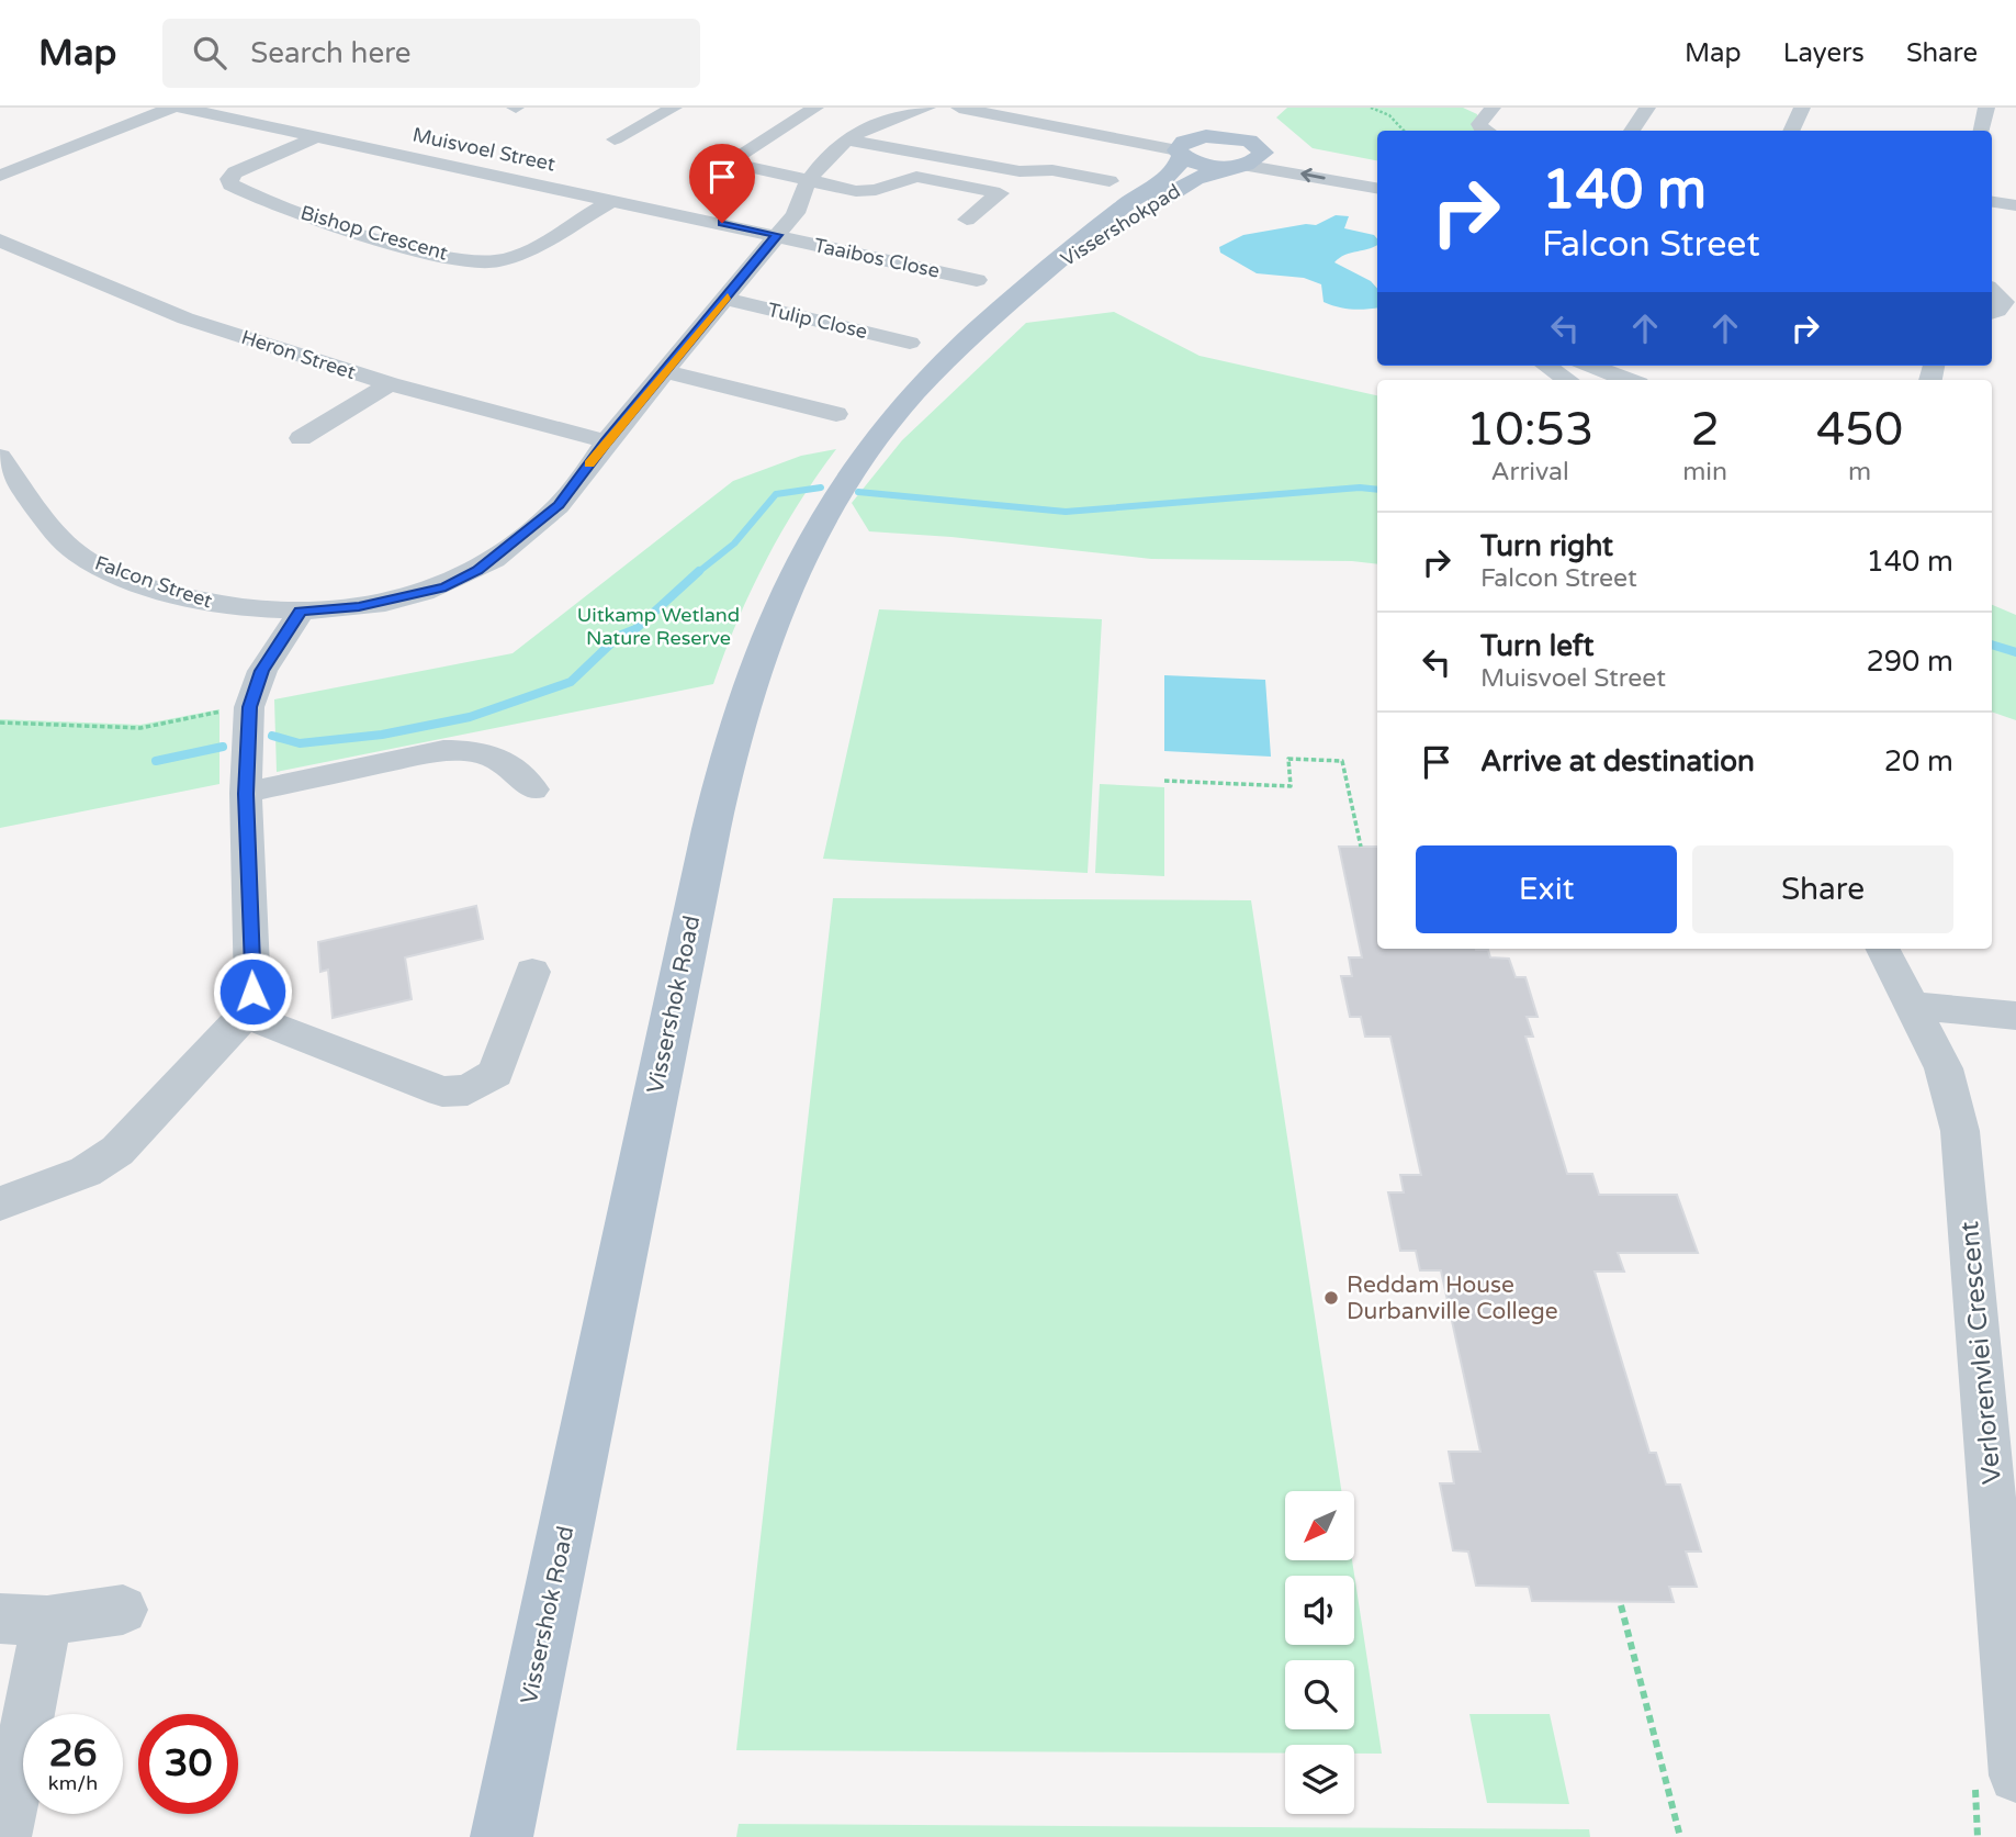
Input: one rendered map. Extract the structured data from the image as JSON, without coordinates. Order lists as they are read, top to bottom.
{
  "streets": {
    "main road": ["Vissershokpad", "Vissershok Road"],
    "street": [
      "Muisvoel Street",
      "Bishop Crescent",
      "Taaibos Close",
      "Tulip Close",
      "Heron Street",
      "Falcon Street",
      "Verlorenvlei Crescent"
    ]
  },
  "crossings": [
    ["Muisvoel Street", "Bishop Crescent"],
    ["Muisvoel Street", "Taaibos Close"],
    ["Muisvoel Street", "Falcon Street"],
    ["Vissershokpad", "Vissershok Road"],
    ["Taaibos Close", "Falcon Street"],
    ["Tulip Close", "Falcon Street"],
    ["Heron Street", "Falcon Street"]
  ],
  "parks": ["Uitkamp Wetland Nature Reserve"],
  "places": ["Reddam House Durbanville College"],
  "north": "bottom left",
  "page": {
    "header": "Map",
    "search": "Search here",
    "nav": ["Map", "Layers", "Share"],
    "turn": ["140 m", "Falcon Street"],
    "eta": [
      "10:53",
      "Arrival",
      "2",
      "min",
      "450",
      "m"
    ],
    "list": [
      {
        "name": "Turn right",
        "note": "Falcon Street",
        "value": "140 m"
      },
      {
        "name": "Turn left",
        "note": "Muisvoel Street",
        "value": "290 m"
      },
      {
        "name": "Arrive at destination",
        "value": "20 m"
      }
    ],
    "buttons": ["Exit", "Share"],
    "speed": "26 km/h",
    "limit": "30"
  }
}
